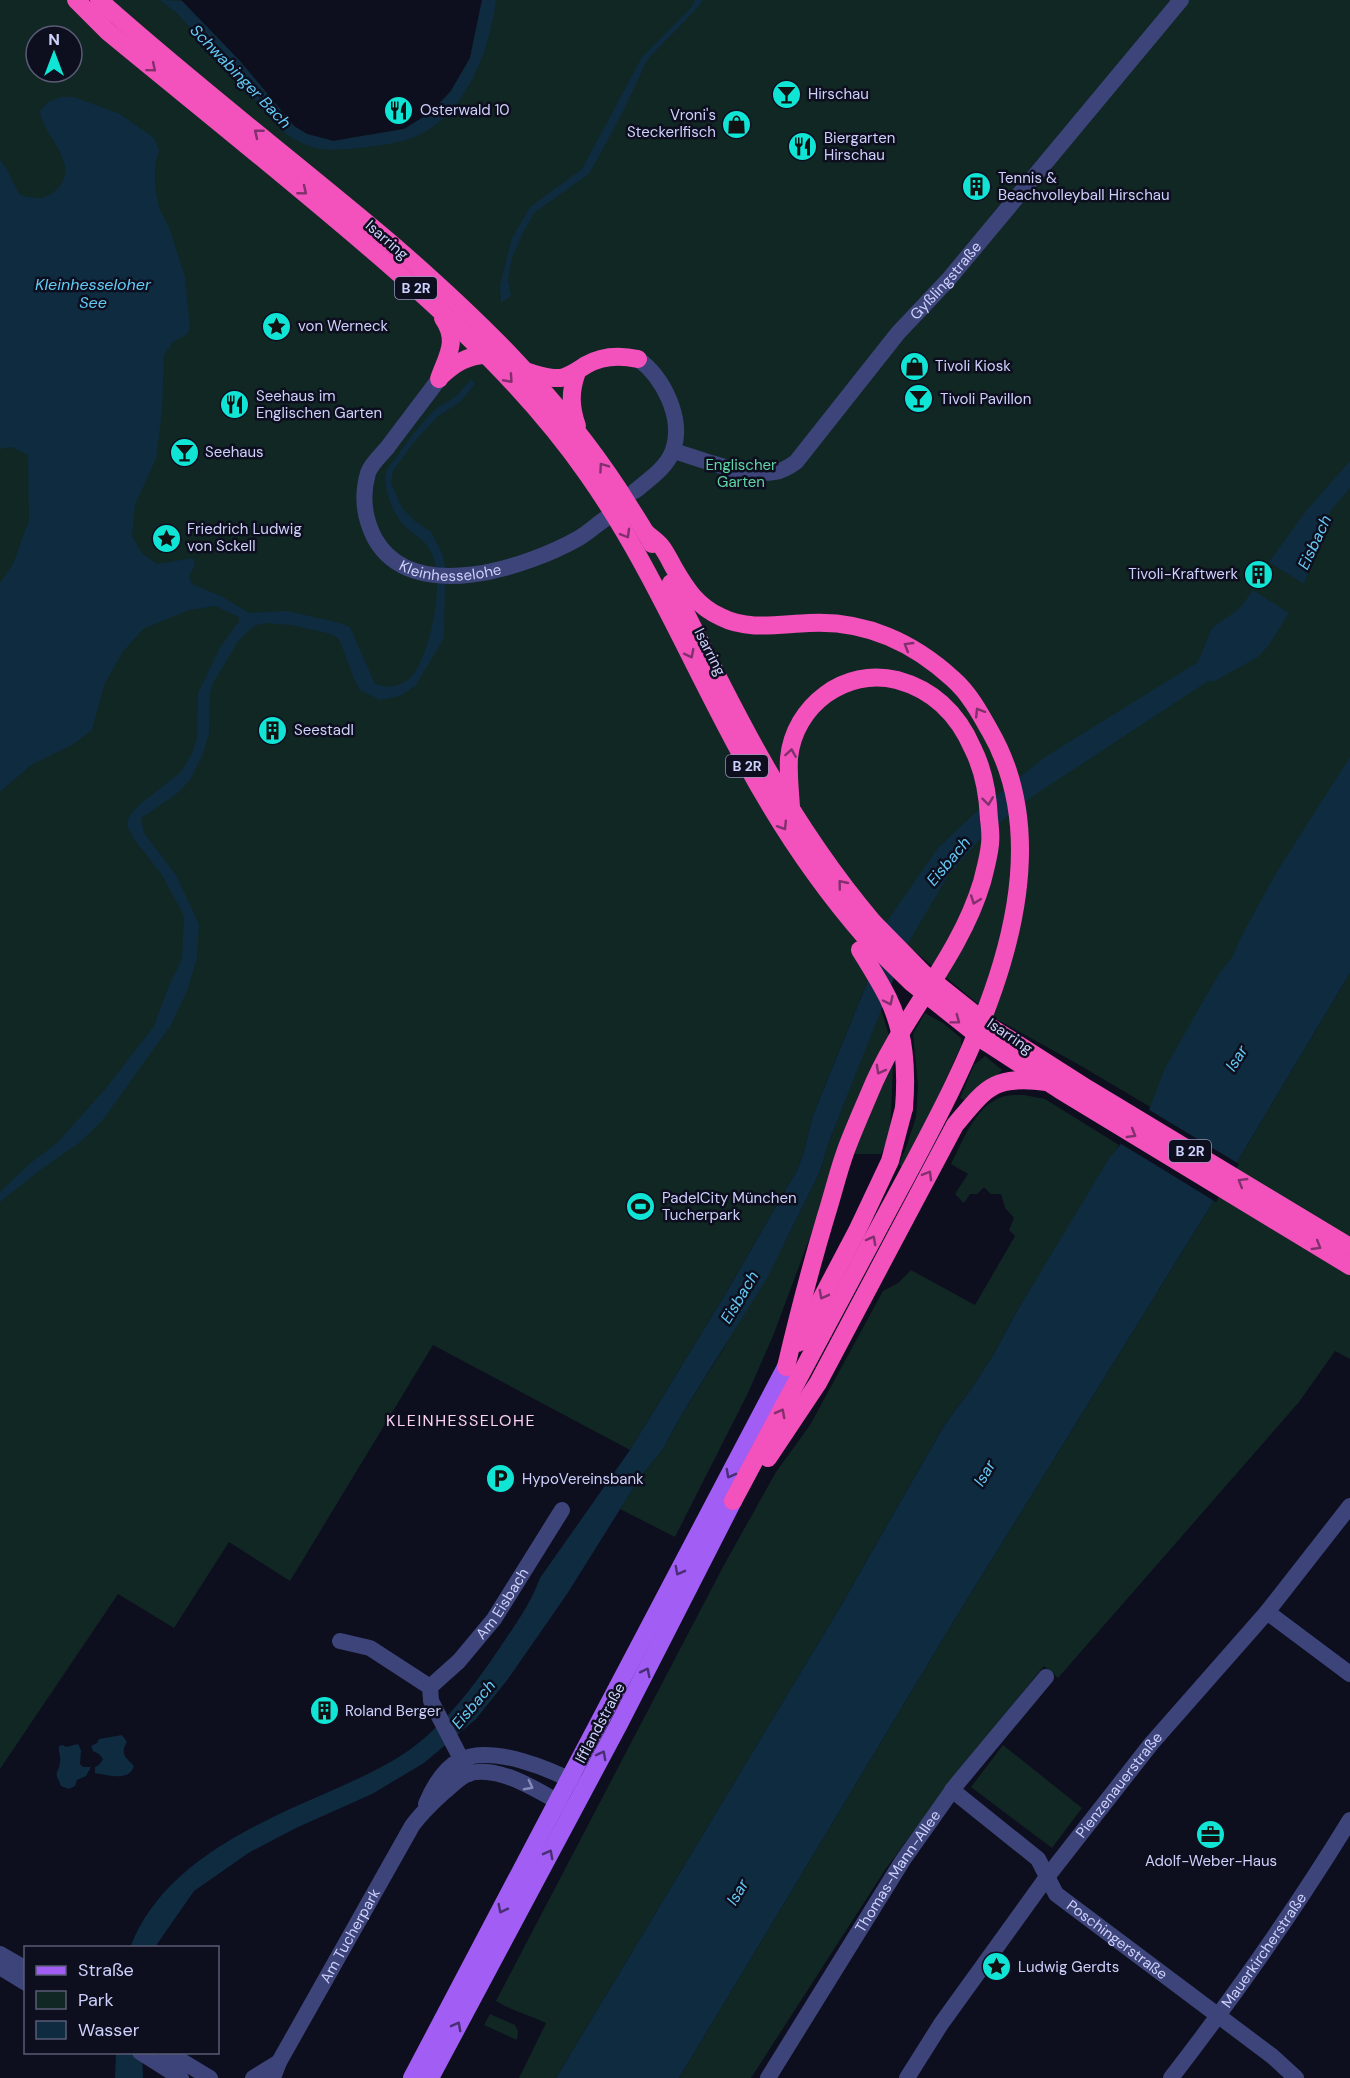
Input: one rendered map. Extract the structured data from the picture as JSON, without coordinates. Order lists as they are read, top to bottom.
{
  "streets": {
    "highway": ["Isarring", "B 2R"],
    "main road": ["Ifflandstraße"],
    "street": [
      "Gyßlingstraße",
      "Kleinhesselohe",
      "Am Eisbach",
      "Pienzenauerstraße",
      "Thomas-Mann-Allee",
      "Am Tucherpark",
      "Poschingerstraße",
      "Mauerkircherstraße"
    ]
  },
  "crossings": [
    ["Pienzenauerstraße", "Poschingerstraße"],
    ["Thomas-Mann-Allee", "Poschingerstraße"],
    ["Poschingerstraße", "Mauerkircherstraße"]
  ],
  "districts": ["KLEINHESSELOHE"],
  "water": [
    "Schwabinger Bach",
    "Kleinhesseloher See",
    "Eisbach",
    "Isar"
  ],
  "parks": ["Englischer Garten"],
  "places": {
    "bar": ["Hirschau", "Tivoli Pavillon", "Seehaus"],
    "restaurant": ["Osterwald 10", "Biergarten Hirschau", "Seehaus im Englischen Garten"],
    "shop": ["Vroni's Steckerlfisch", "Tivoli Kiosk"],
    "building": [
      "Tennis & Beachvolleyball Hirschau",
      "Tivoli-Kraftwerk",
      "Seestadl",
      "Roland Berger"
    ],
    "place": ["von Werneck", "Friedrich Ludwig von Sckell", "Ludwig Gerdts"],
    "sports": ["PadelCity München Tucherpark"],
    "parking": ["HypoVereinsbank"],
    "office": ["Adolf-Weber-Haus"]
  },
  "legend": ["Straße", "Park", "Wasser"],
  "north": "top"
}
